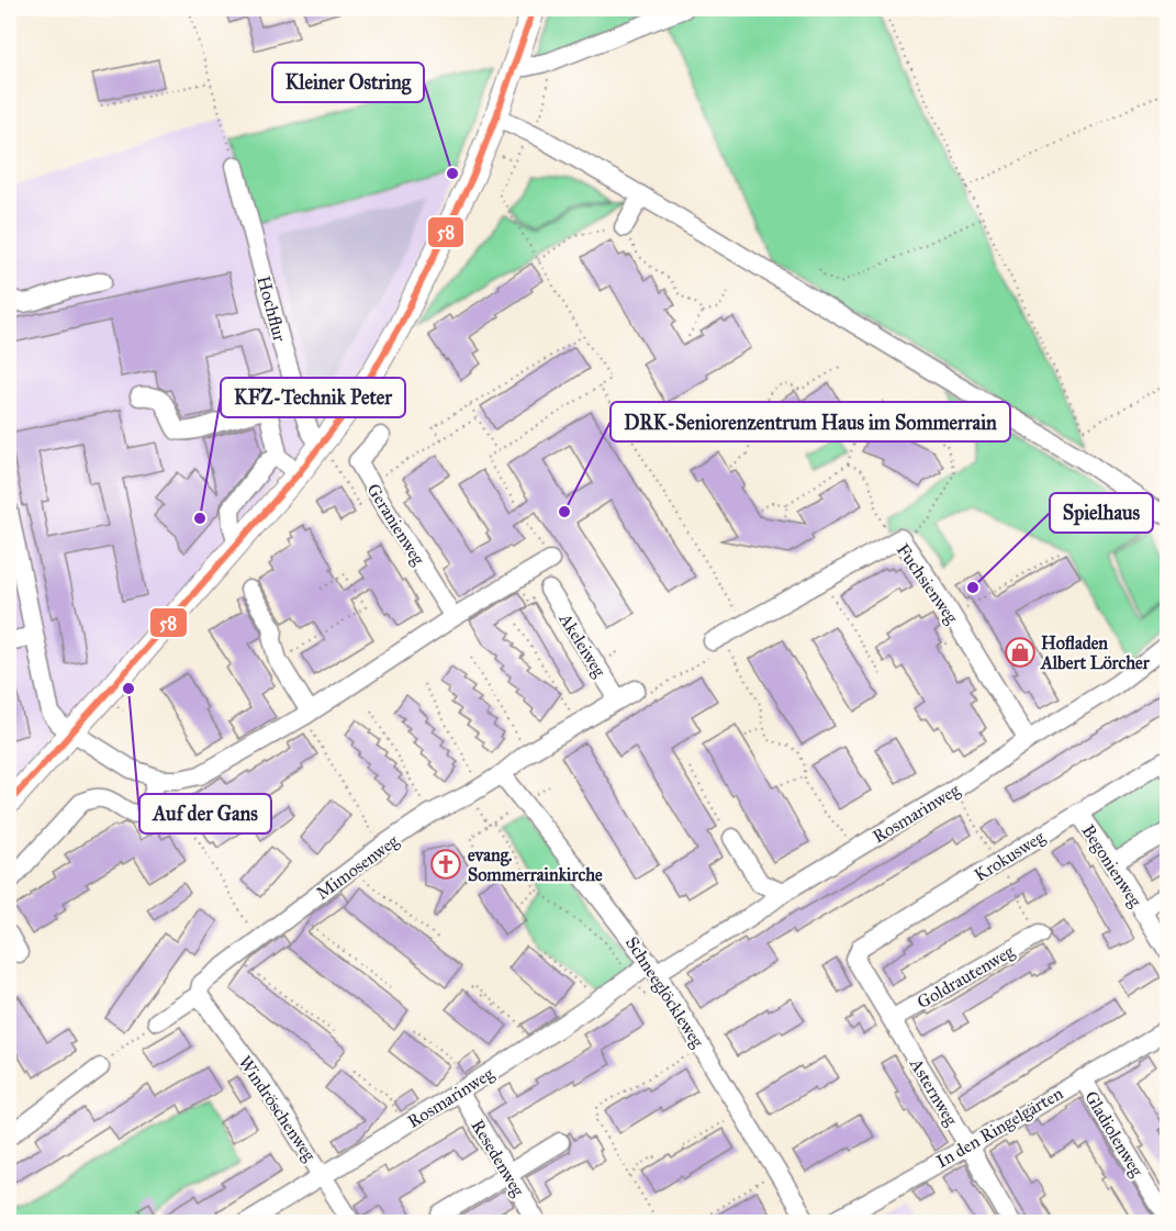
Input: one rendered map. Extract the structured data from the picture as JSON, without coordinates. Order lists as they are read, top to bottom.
{
  "streets": {
    "street": [
      "Hochflur",
      "Geranienweg",
      "Fuchsienweg",
      "Akeleiweg",
      "Rosmarinweg",
      "Krokusweg",
      "Begonienweg",
      "Mimosenweg",
      "Goldrautenweg",
      "Schneeglöckleweg",
      "Asternweg",
      "Windröschenweg",
      "In den Ringelgärten",
      "Gladiolenweg",
      "Resedenweg"
    ]
  },
  "crossings": [
    ["Fuchsienweg", "Rosmarinweg"],
    ["Akeleiweg", "Mimosenweg"],
    ["Rosmarinweg", "Schneeglöckleweg"],
    ["Rosmarinweg", "Windröschenweg"],
    ["Rosmarinweg", "Resedenweg"],
    ["Krokusweg", "Begonienweg"],
    ["Krokusweg", "Asternweg"],
    ["Mimosenweg", "Schneeglöckleweg"],
    ["Mimosenweg", "Windröschenweg"],
    ["Goldrautenweg", "Asternweg"],
    ["Asternweg", "In den Ringelgärten"],
    ["In den Ringelgärten", "Gladiolenweg"]
  ],
  "places": {
    "other": [
      "Kleiner Ostring",
      "DRK-Seniorenzentrum Haus im Sommerrain",
      "KFZ-Technik Peter",
      "Spielhaus",
      "Auf der Gans"
    ],
    "shop": ["Hofladen Albert Lörcher"],
    "church": ["evang. Sommerrainkirche"]
  },
  "lines": ["transit line 58"]
}
